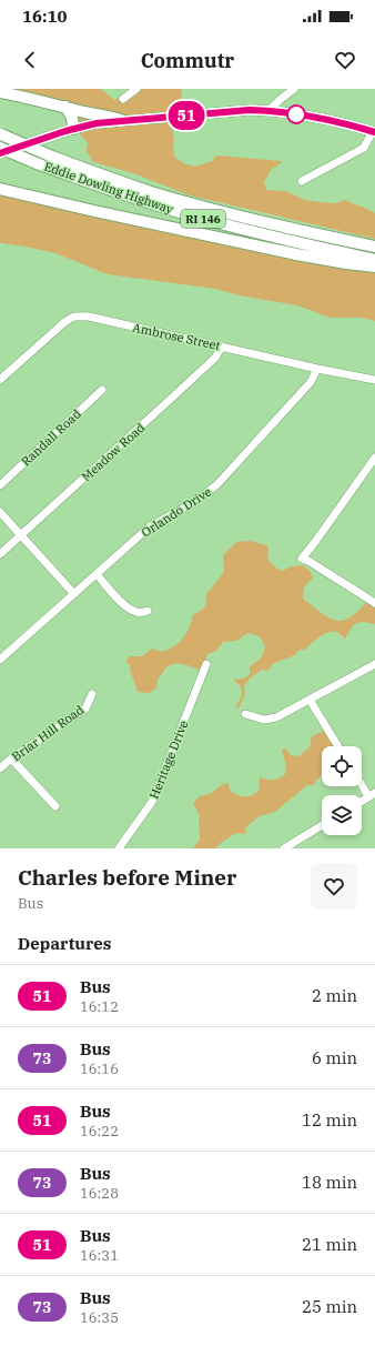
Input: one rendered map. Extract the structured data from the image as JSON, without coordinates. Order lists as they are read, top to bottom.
{
  "streets": {
    "highway": ["Eddie Dowling Highway", "RI 146"],
    "street": [
      "Ambrose Street",
      "Randall Road",
      "Meadow Road",
      "Orlando Drive",
      "Briar Hill Road",
      "Heritage Drive"
    ]
  },
  "crossings": [
    ["Ambrose Street", "Meadow Road"],
    ["Ambrose Street", "Orlando Drive"]
  ],
  "lines": ["bus line 51"],
  "page": {
    "status": "16:10",
    "header": "Commutr",
    "on_map": "51",
    "heading": [
      ["Charles before Miner", "Bus"],
      "Departures"
    ],
    "list": [
      {
        "mark": "51",
        "name": "Bus",
        "note": "16:12",
        "value": "2 min"
      },
      {
        "mark": "73",
        "name": "Bus",
        "note": "16:16",
        "value": "6 min"
      },
      {
        "mark": "51",
        "name": "Bus",
        "note": "16:22",
        "value": "12 min"
      },
      {
        "mark": "73",
        "name": "Bus",
        "note": "16:28",
        "value": "18 min"
      },
      {
        "mark": "51",
        "name": "Bus",
        "note": "16:31",
        "value": "21 min"
      },
      {
        "mark": "73",
        "name": "Bus",
        "note": "16:35",
        "value": "25 min"
      }
    ]
  }
}
